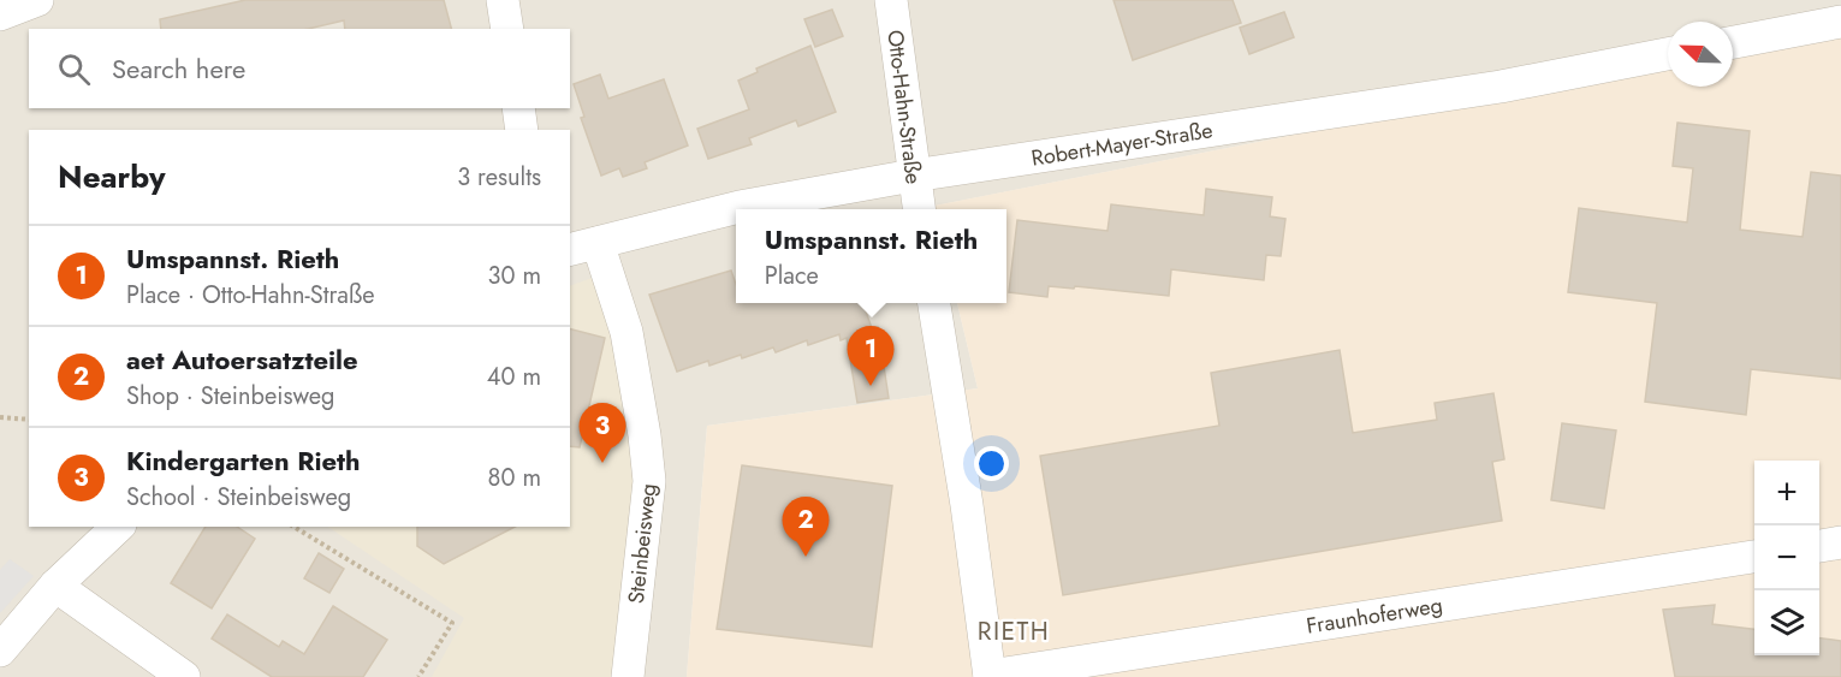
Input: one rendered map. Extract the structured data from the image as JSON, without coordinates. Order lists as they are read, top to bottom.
{
  "streets": {
    "street": [
      "Otto-Hahn-Straße",
      "Robert-Mayer-Straße",
      "Steinbeisweg",
      "Fraunhoferweg"
    ]
  },
  "crossings": [
    ["Otto-Hahn-Straße", "Robert-Mayer-Straße"],
    ["Robert-Mayer-Straße", "Steinbeisweg"]
  ],
  "districts": ["RIETH"],
  "north": "top left",
  "page": {
    "search": "Search here",
    "heading": ["Nearby", "3 results"],
    "popup": ["Umspannst. Rieth", "Place"],
    "list": [
      {
        "mark": "1",
        "name": "Umspannst. Rieth",
        "note": "Place · Otto-Hahn-Straße",
        "value": "30 m"
      },
      {
        "mark": "2",
        "name": "aet Autoersatzteile",
        "note": "Shop · Steinbeisweg",
        "value": "40 m"
      },
      {
        "mark": "3",
        "name": "Kindergarten Rieth",
        "note": "School · Steinbeisweg",
        "value": "80 m"
      }
    ],
    "pins": ["1", "3", "2"],
    "map_buttons": ["+", "−"]
  }
}
